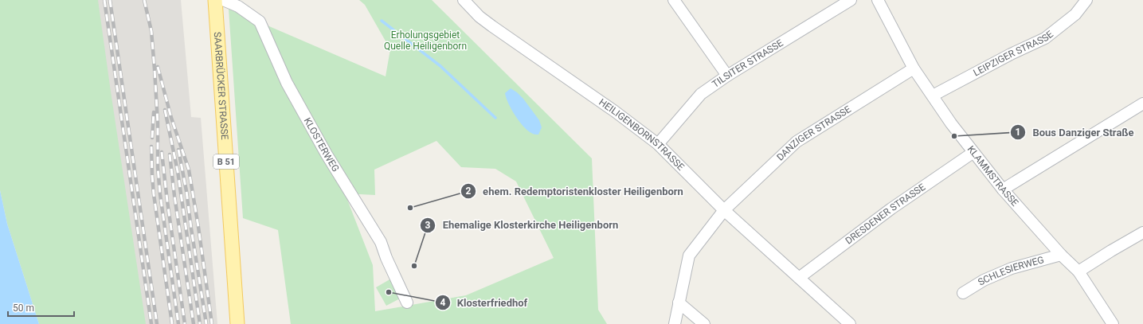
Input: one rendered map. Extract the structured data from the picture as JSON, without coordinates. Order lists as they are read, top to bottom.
{
  "streets": {
    "main road": ["SAARBRÜCKER STRASSE", "B 51"],
    "street": [
      "LEIPZIGER STRASSE",
      "TILSITER STRASSE",
      "DANZIGER STRASSE",
      "HEILIGENBORNSTRASSE",
      "KLOSTERWEG",
      "KLAMMSTRASSE",
      "DRESDENER STRASSE",
      "SCHLESIERWEG"
    ]
  },
  "crossings": [
    ["LEIPZIGER STRASSE", "KLAMMSTRASSE"],
    ["TILSITER STRASSE", "HEILIGENBORNSTRASSE"],
    ["DANZIGER STRASSE", "HEILIGENBORNSTRASSE"],
    ["DANZIGER STRASSE", "KLAMMSTRASSE"],
    ["HEILIGENBORNSTRASSE", "DRESDENER STRASSE"],
    ["KLAMMSTRASSE", "DRESDENER STRASSE"],
    ["KLAMMSTRASSE", "SCHLESIERWEG"]
  ],
  "parks": ["Erholungsgebiet Quelle Heiligenborn"],
  "places": [
    "Bous Danziger Straße",
    "ehem. Redemptoristenkloster Heiligenborn",
    "Ehemalige Klosterkirche Heiligenborn",
    "Klosterfriedhof"
  ],
  "scale_bar": "50 m"
}
